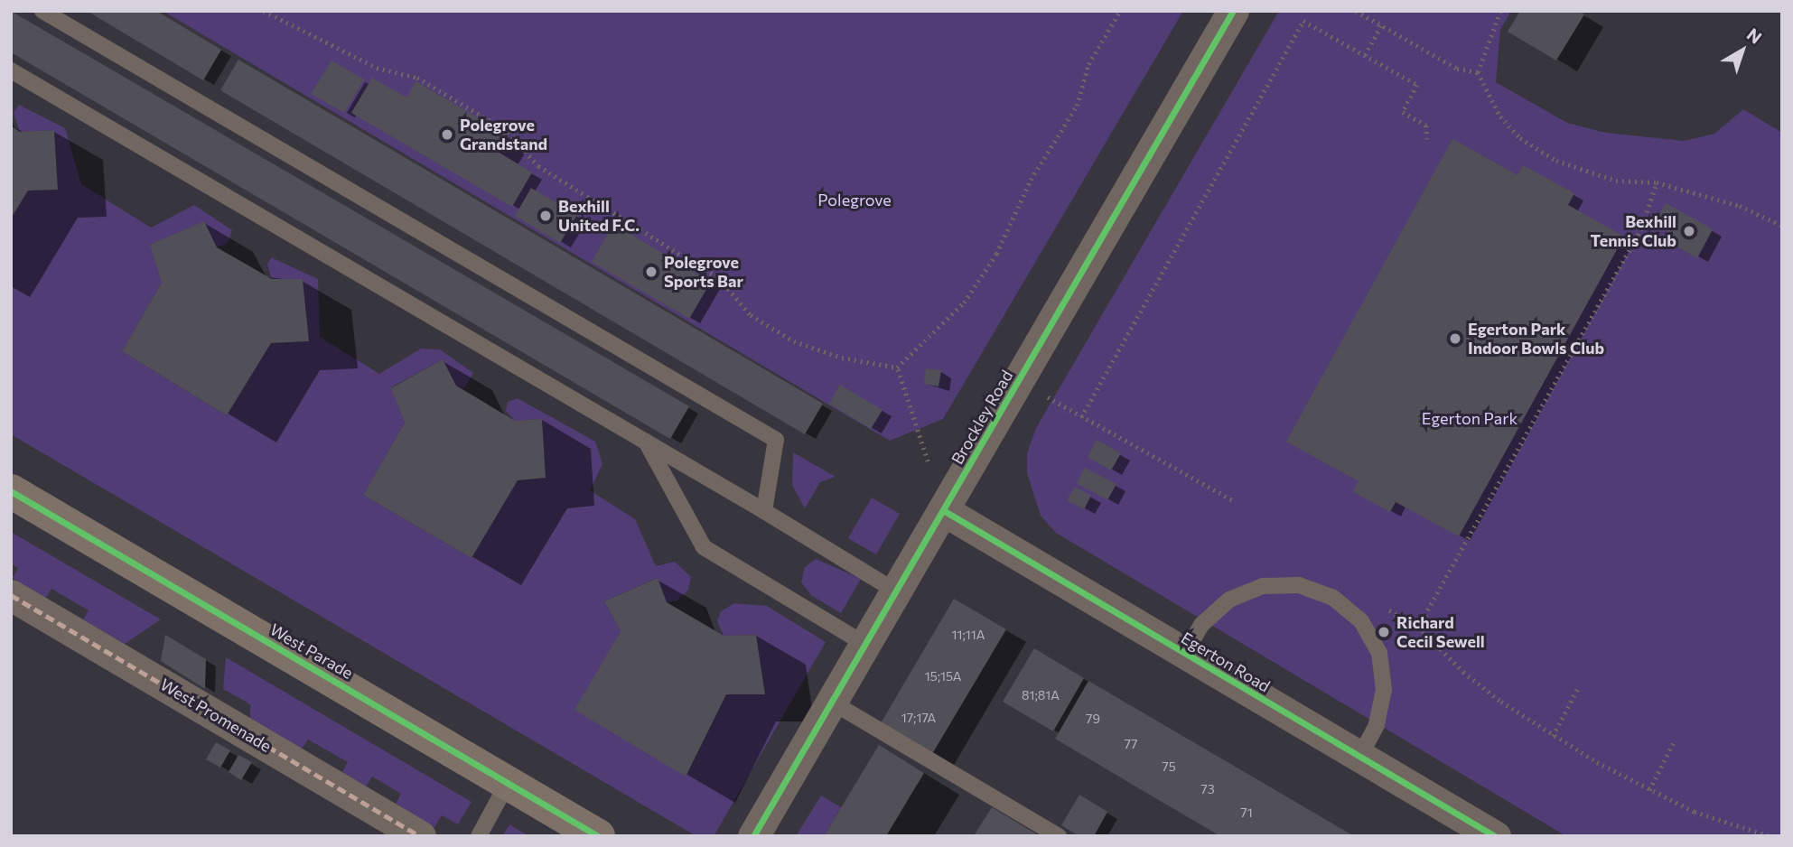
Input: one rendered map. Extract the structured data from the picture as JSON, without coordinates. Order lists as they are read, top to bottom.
{
  "streets": {
    "main road": ["West Parade"],
    "street": ["Brockley Road", "Egerton Road", "West Promenade"]
  },
  "crossings": [
    ["Brockley Road", "Egerton Road"]
  ],
  "parks": ["Polegrove", "Egerton Park"],
  "places": [
    "Polegrove Grandstand",
    "Bexhill United F.C.",
    "Bexhill Tennis Club",
    "Polegrove Sports Bar",
    "Egerton Park Indoor Bowls Club",
    "Richard Cecil Sewell"
  ],
  "house_numbers": [
    "11;11A",
    "15;15A",
    "81;81A",
    "17;17A",
    "79",
    "77",
    "75",
    "73",
    "71"
  ],
  "north": "top right"
}
